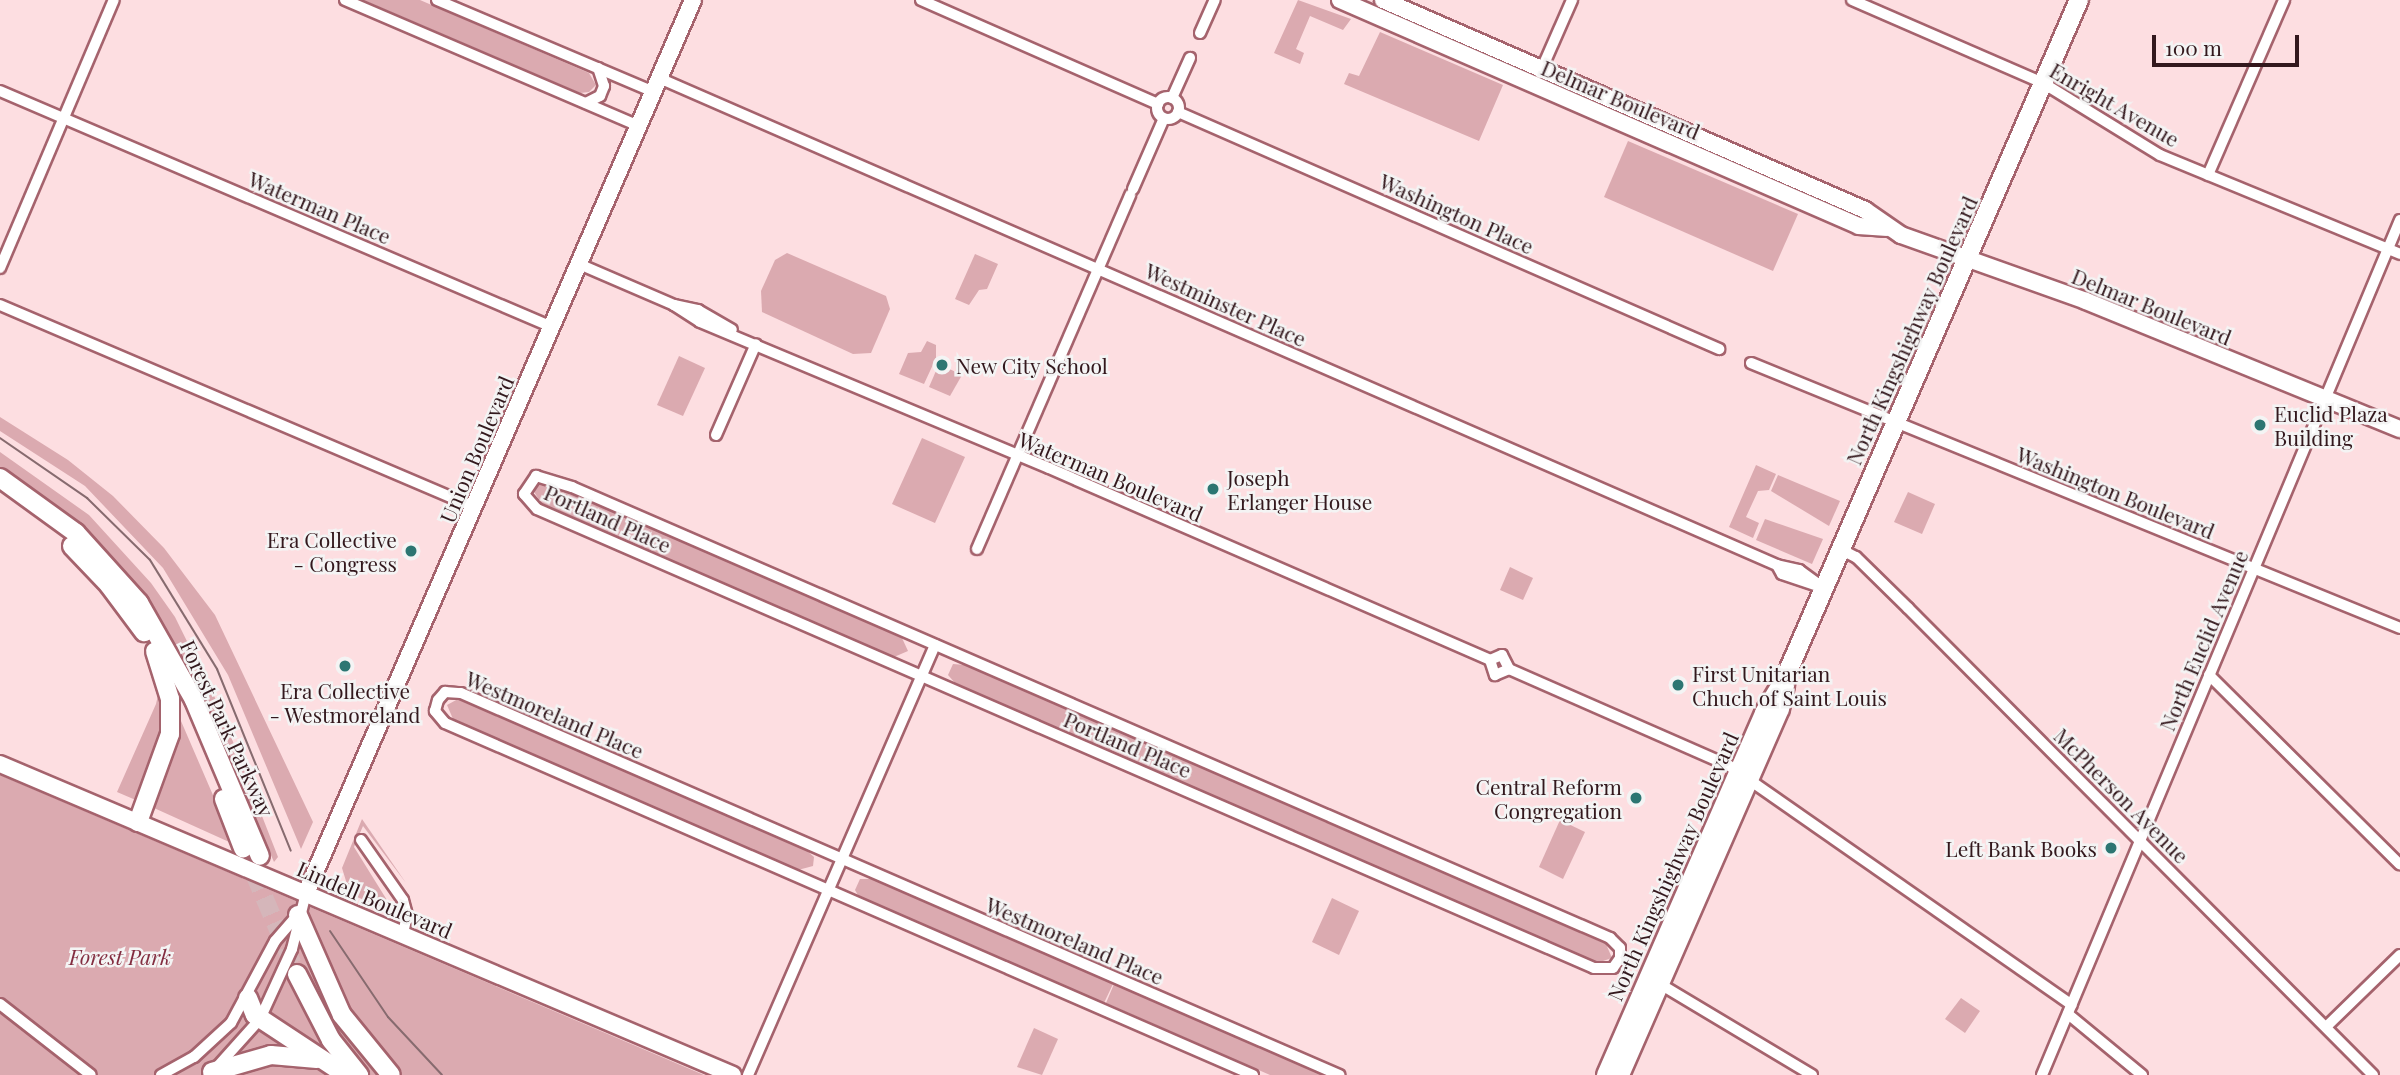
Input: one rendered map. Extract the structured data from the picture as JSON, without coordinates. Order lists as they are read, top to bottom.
{
  "streets": {
    "main road": [
      "Delmar Boulevard",
      "North Kingshighway Boulevard",
      "Union Boulevard",
      "Forest Park Parkway",
      "Lindell Boulevard"
    ],
    "street": [
      "Enright Avenue",
      "Waterman Place",
      "Washington Place",
      "Westminster Place",
      "Waterman Boulevard",
      "Washington Boulevard",
      "Portland Place",
      "North Euclid Avenue",
      "Westmoreland Place",
      "McPherson Avenue"
    ]
  },
  "crossings": [
    ["Delmar Boulevard", "North Kingshighway Boulevard"],
    ["Delmar Boulevard", "North Euclid Avenue"],
    ["Enright Avenue", "North Kingshighway Boulevard"],
    ["Enright Avenue", "North Euclid Avenue"],
    ["Waterman Place", "Union Boulevard"],
    ["Westminster Place", "North Kingshighway Boulevard"],
    ["Westminster Place", "Union Boulevard"],
    ["North Kingshighway Boulevard", "Waterman Boulevard"],
    ["North Kingshighway Boulevard", "Washington Boulevard"],
    ["North Kingshighway Boulevard", "McPherson Avenue"],
    ["Union Boulevard", "Waterman Boulevard"],
    ["Union Boulevard", "Lindell Boulevard"],
    ["Waterman Boulevard", "North Euclid Avenue"],
    ["Washington Boulevard", "North Euclid Avenue"],
    ["North Euclid Avenue", "McPherson Avenue"]
  ],
  "parks": ["Forest Park"],
  "places": [
    "New City School",
    "Euclid Plaza Building",
    "Joseph Erlanger House",
    "Era Collective - Congress",
    "Era Collective - Westmoreland",
    "First Unitarian Chuch of Saint Louis",
    "Central Reform Congregation",
    "Left Bank Books"
  ],
  "scale_bar": "100 m"
}
